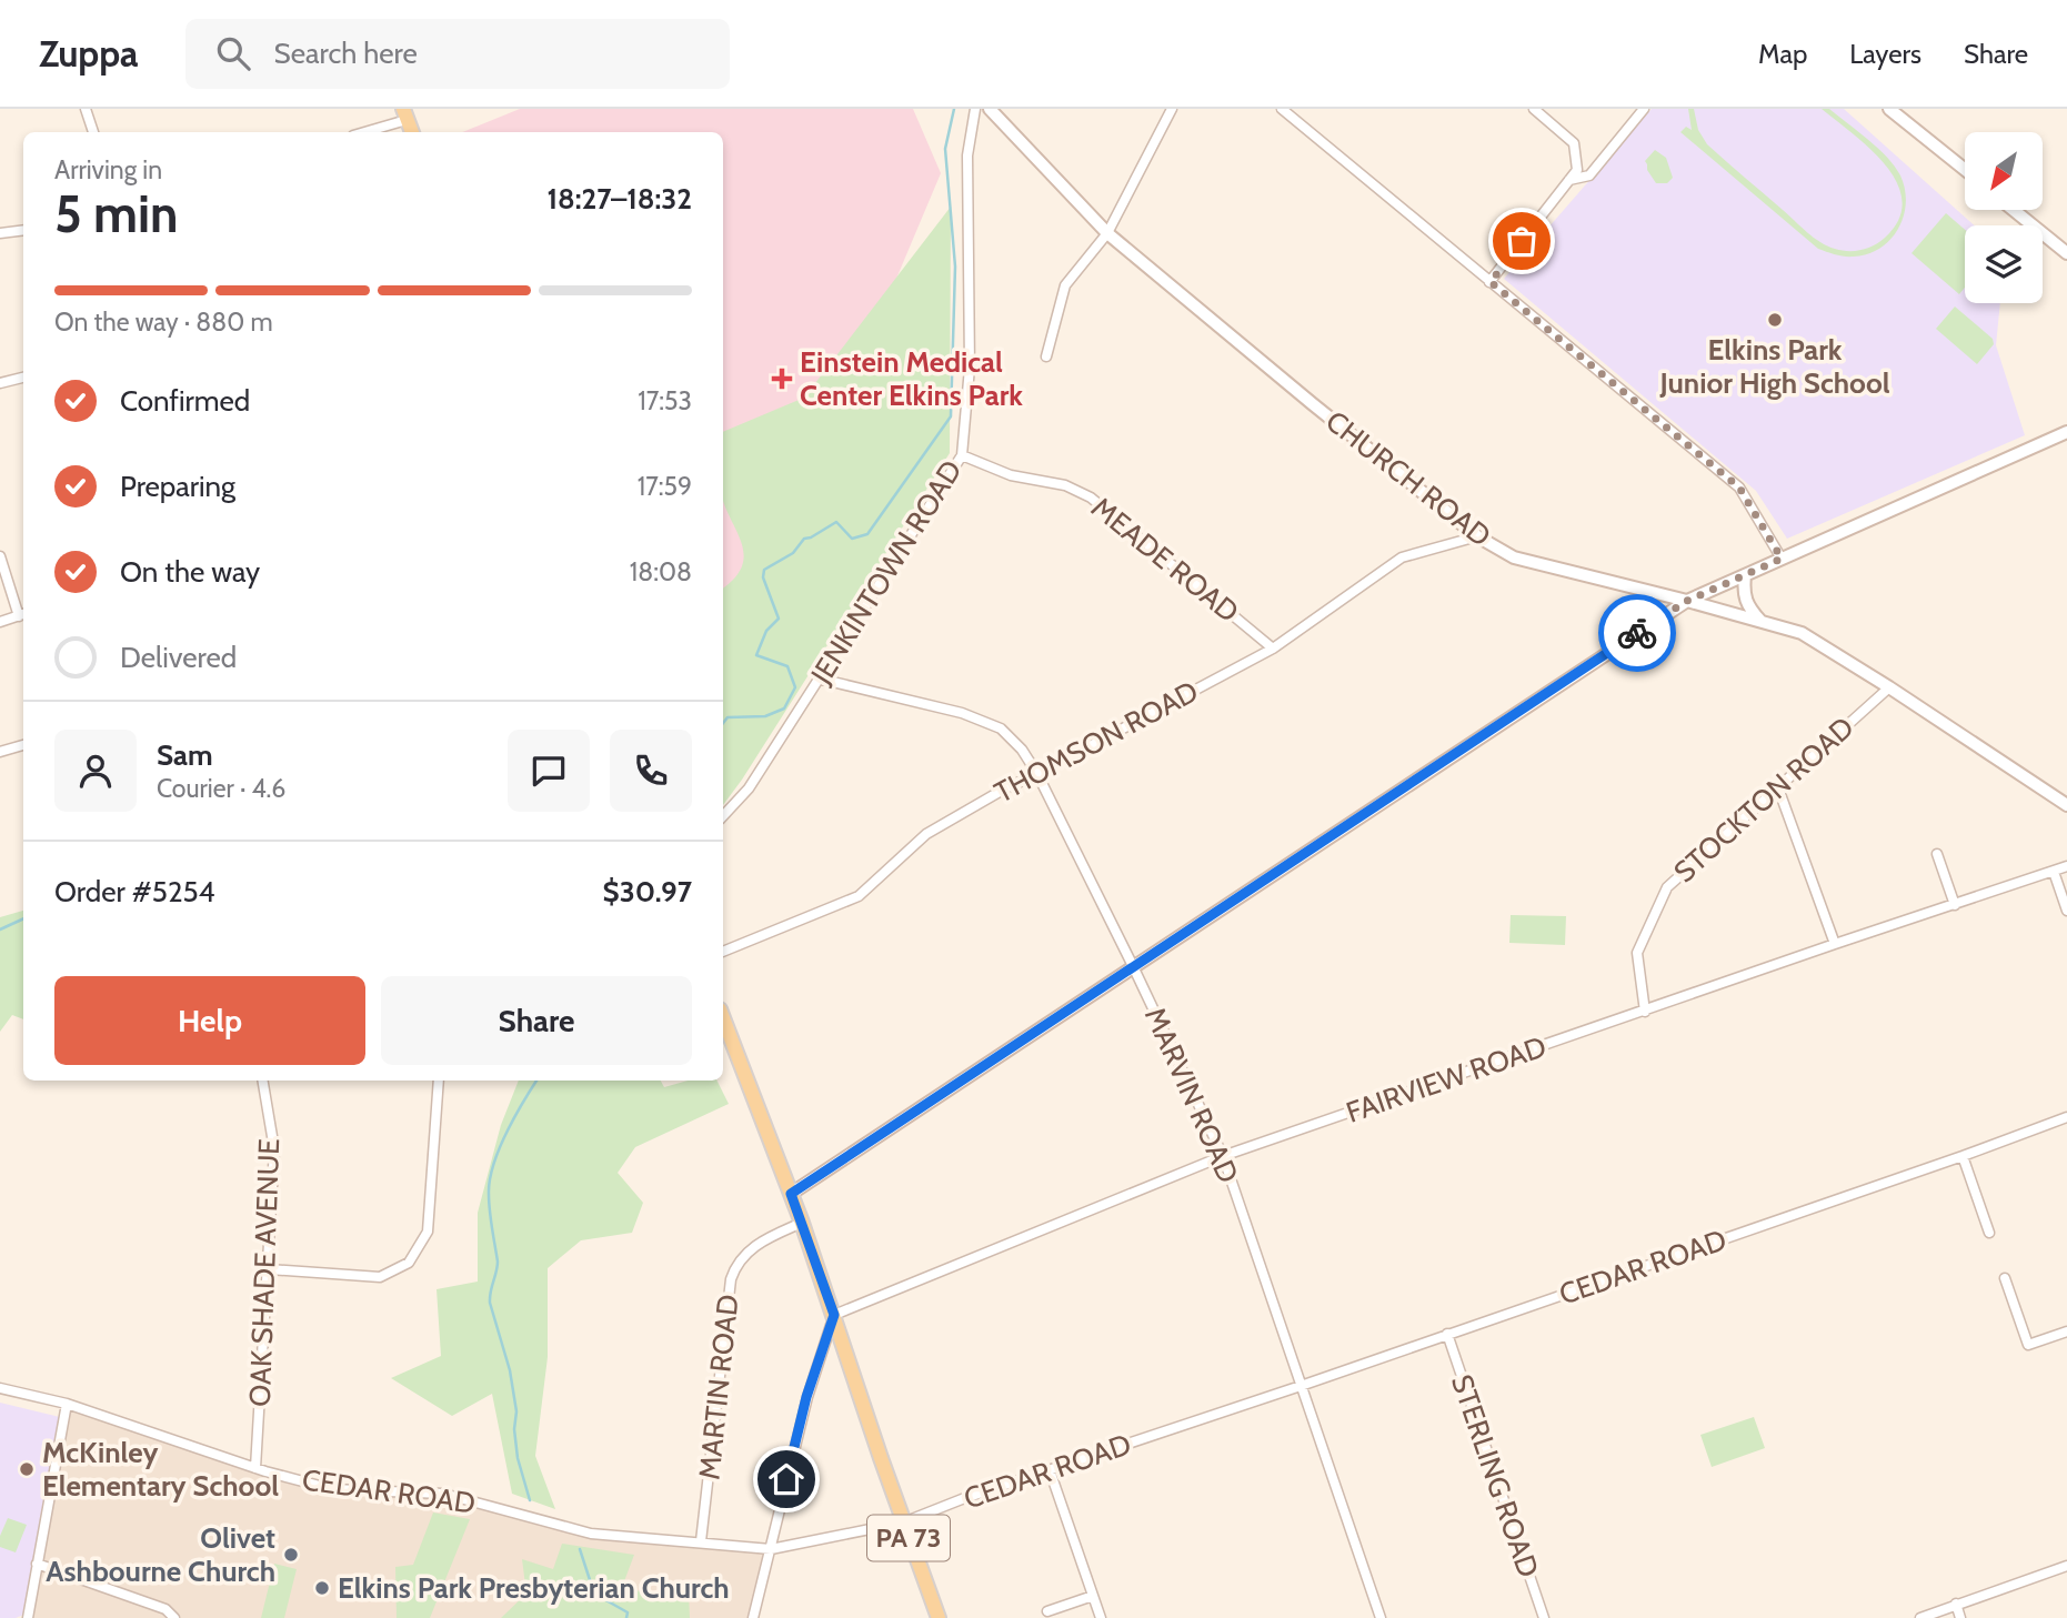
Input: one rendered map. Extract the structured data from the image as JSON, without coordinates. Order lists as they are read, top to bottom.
{
  "streets": {
    "main road": ["PA 73"],
    "street": [
      "CHURCH ROAD",
      "MEADE ROAD",
      "JENKINTOWN ROAD",
      "THOMSON ROAD",
      "STOCKTON ROAD",
      "FAIRVIEW ROAD",
      "MARVIN ROAD",
      "CEDAR ROAD",
      "OAK SHADE AVENUE",
      "MARTIN ROAD",
      "STERLING ROAD"
    ]
  },
  "crossings": [
    ["CHURCH ROAD", "THOMSON ROAD"],
    ["CHURCH ROAD", "STOCKTON ROAD"],
    ["MEADE ROAD", "JENKINTOWN ROAD"],
    ["MEADE ROAD", "THOMSON ROAD"],
    ["JENKINTOWN ROAD", "MARVIN ROAD"],
    ["THOMSON ROAD", "MARVIN ROAD"],
    ["STOCKTON ROAD", "FAIRVIEW ROAD"],
    ["FAIRVIEW ROAD", "MARVIN ROAD"],
    ["FAIRVIEW ROAD", "PA 73"],
    ["MARVIN ROAD", "CEDAR ROAD"],
    ["CEDAR ROAD", "OAK SHADE AVENUE"],
    ["CEDAR ROAD", "MARTIN ROAD"],
    ["CEDAR ROAD", "STERLING ROAD"],
    ["CEDAR ROAD", "PA 73"],
    ["MARTIN ROAD", "PA 73"]
  ],
  "places": {
    "other": [
      "Elkins Park Junior High School",
      "McKinley Elementary School",
      "Olivet Ashbourne Church",
      "Elkins Park Presbyterian Church"
    ],
    "health": ["Einstein Medical Center Elkins Park"]
  },
  "north": "bottom left",
  "page": {
    "header": "Zuppa",
    "search": "Search here",
    "nav": ["Map", "Layers", "Share"],
    "heading": ["5 min", "Arriving in", "18:27–18:32"],
    "panel": [
      "Sam",
      "Courier · 4.6",
      "Order #5254",
      "$30.97"
    ],
    "bar": "On the way · 880 m",
    "list": [
      ["Confirmed", "17:53"],
      ["Preparing", "17:59"],
      ["On the way", "18:08"],
      "Delivered"
    ],
    "buttons": ["Help", "Share"]
  }
}
